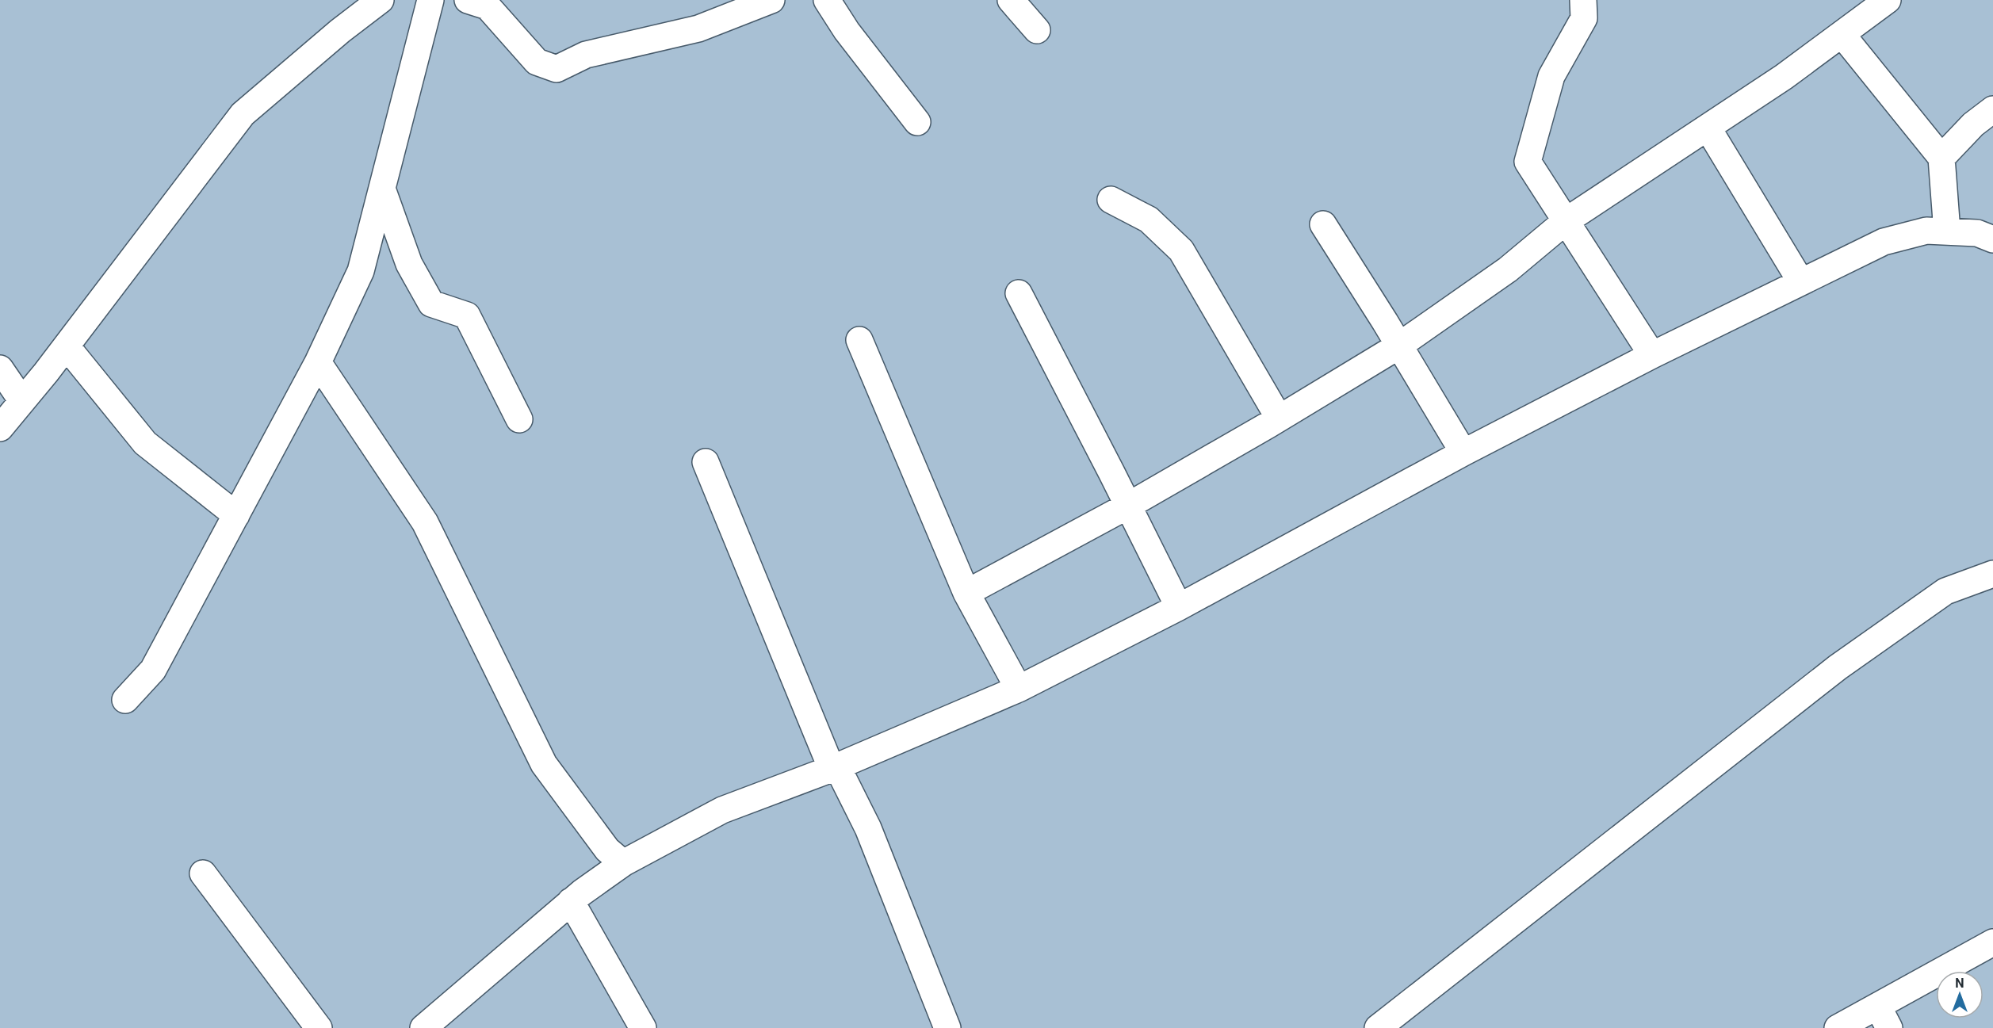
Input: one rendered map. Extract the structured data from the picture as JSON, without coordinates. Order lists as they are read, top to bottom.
{
  "north": "top"
}
